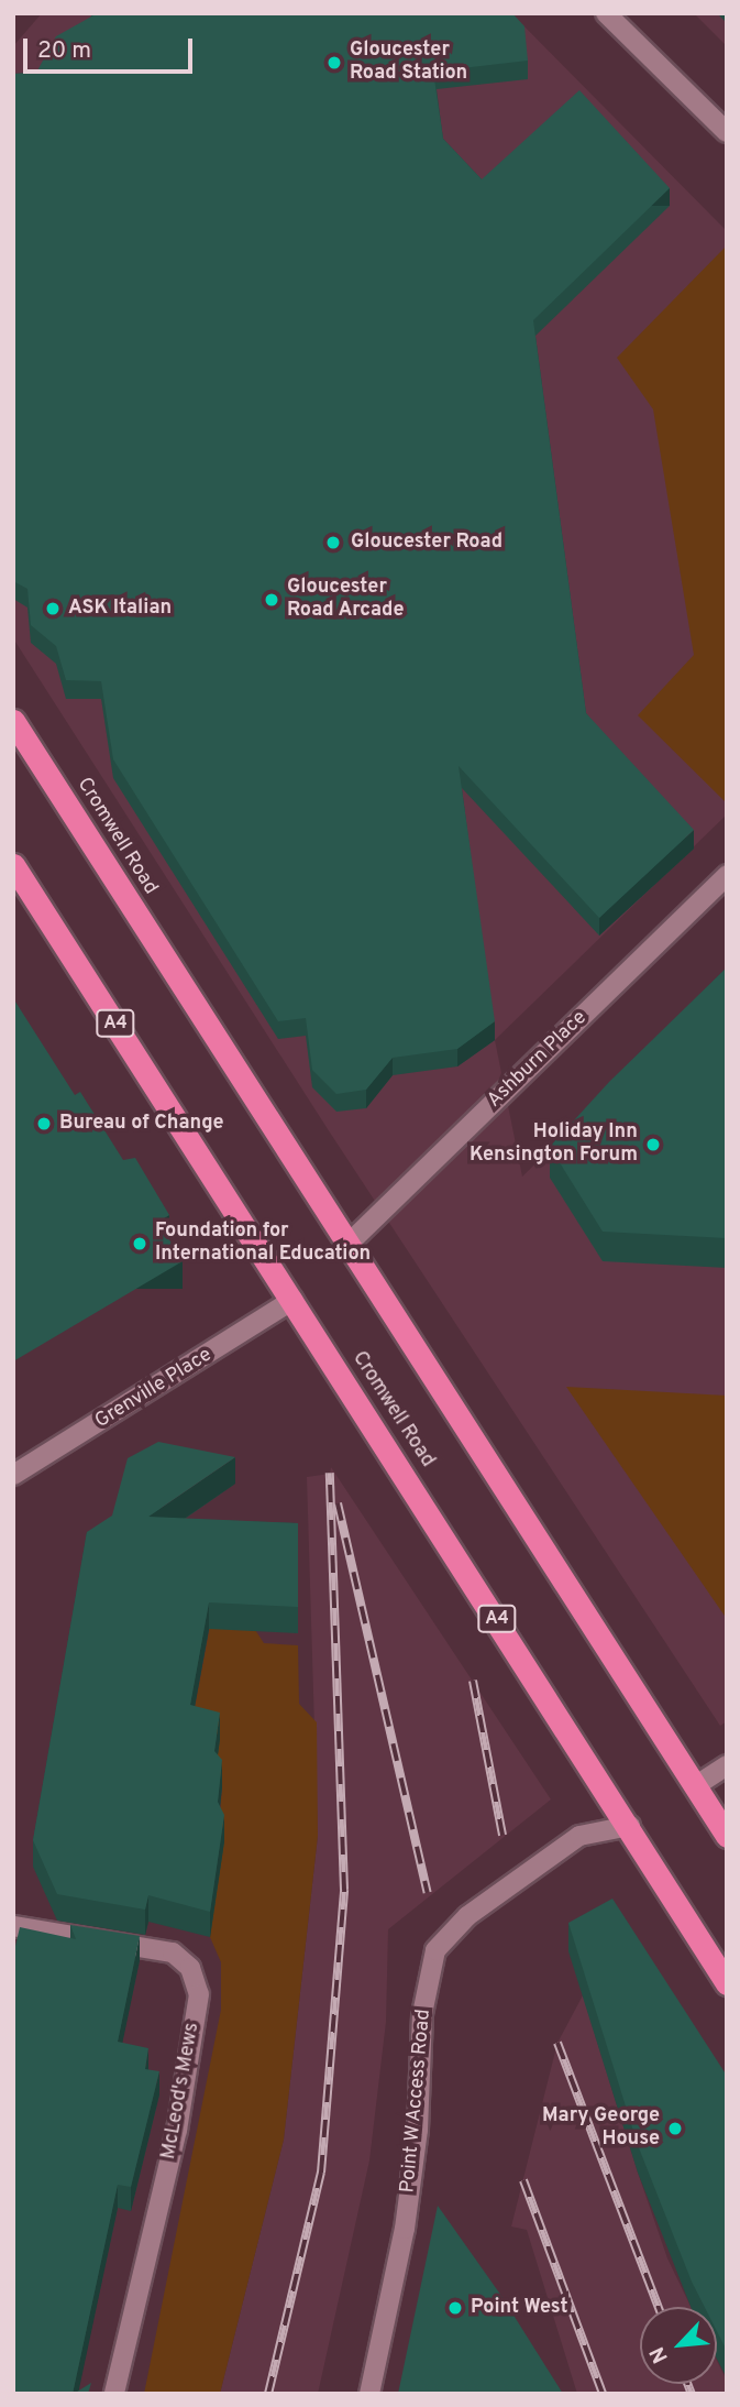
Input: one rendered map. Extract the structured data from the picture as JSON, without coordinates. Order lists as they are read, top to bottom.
{
  "streets": {
    "highway": ["Cromwell Road", "A4"],
    "street": [
      "Ashburn Place",
      "Grenville Place",
      "McLeod's Mews",
      "Point W Access Road"
    ]
  },
  "crossings": [
    ["Cromwell Road", "Ashburn Place"],
    ["Cromwell Road", "Grenville Place"],
    ["Cromwell Road", "Point W Access Road"]
  ],
  "places": [
    "Gloucester Road Station",
    "Gloucester Road",
    "Gloucester Road Arcade",
    "ASK Italian",
    "Bureau of Change",
    "Holiday Inn Kensington Forum",
    "Foundation for International Education",
    "Mary George House",
    "Point West"
  ],
  "scale_bar": "20 m",
  "north": "bottom left"
}
